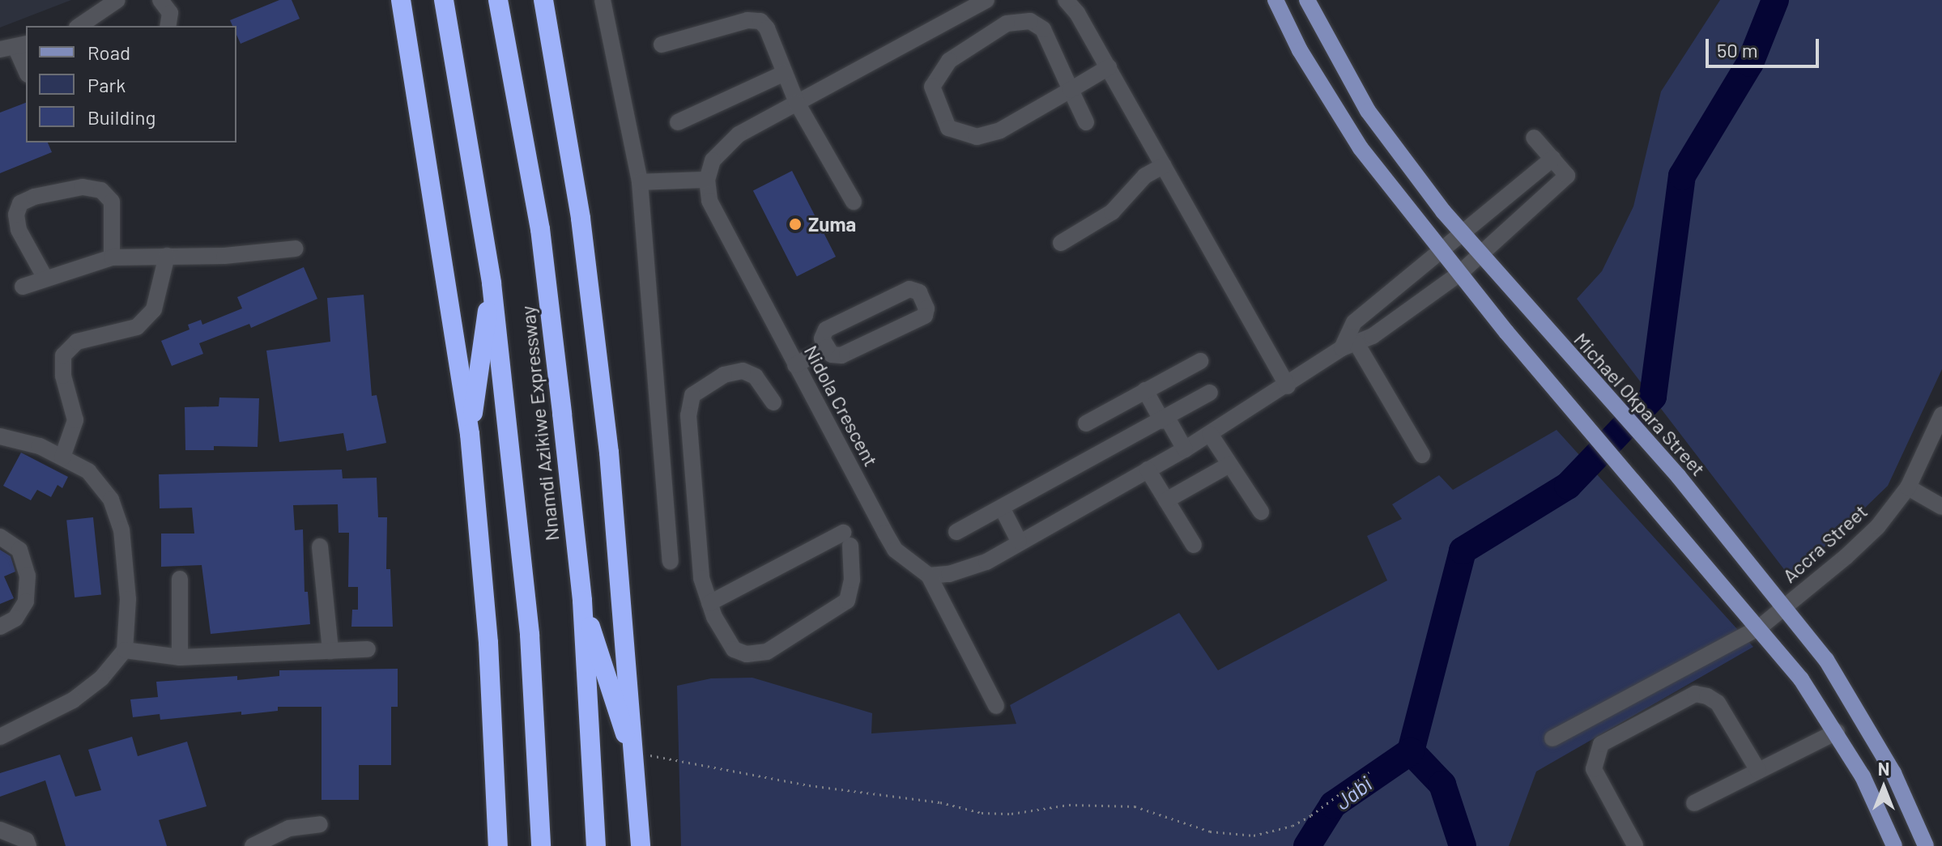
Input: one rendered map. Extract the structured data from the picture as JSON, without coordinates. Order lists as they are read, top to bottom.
{
  "streets": {
    "highway": ["Nnamdi Azikiwe Expressway"],
    "main road": ["Michael Okpara Street"],
    "street": ["Nidola Crescent", "Accra Street"]
  },
  "crossings": [
    ["Michael Okpara Street", "Accra Street"]
  ],
  "water": ["Jabi"],
  "places": ["Zuma"],
  "legend": ["Road", "Park", "Building"],
  "scale_bar": "50 m",
  "north": "top"
}
